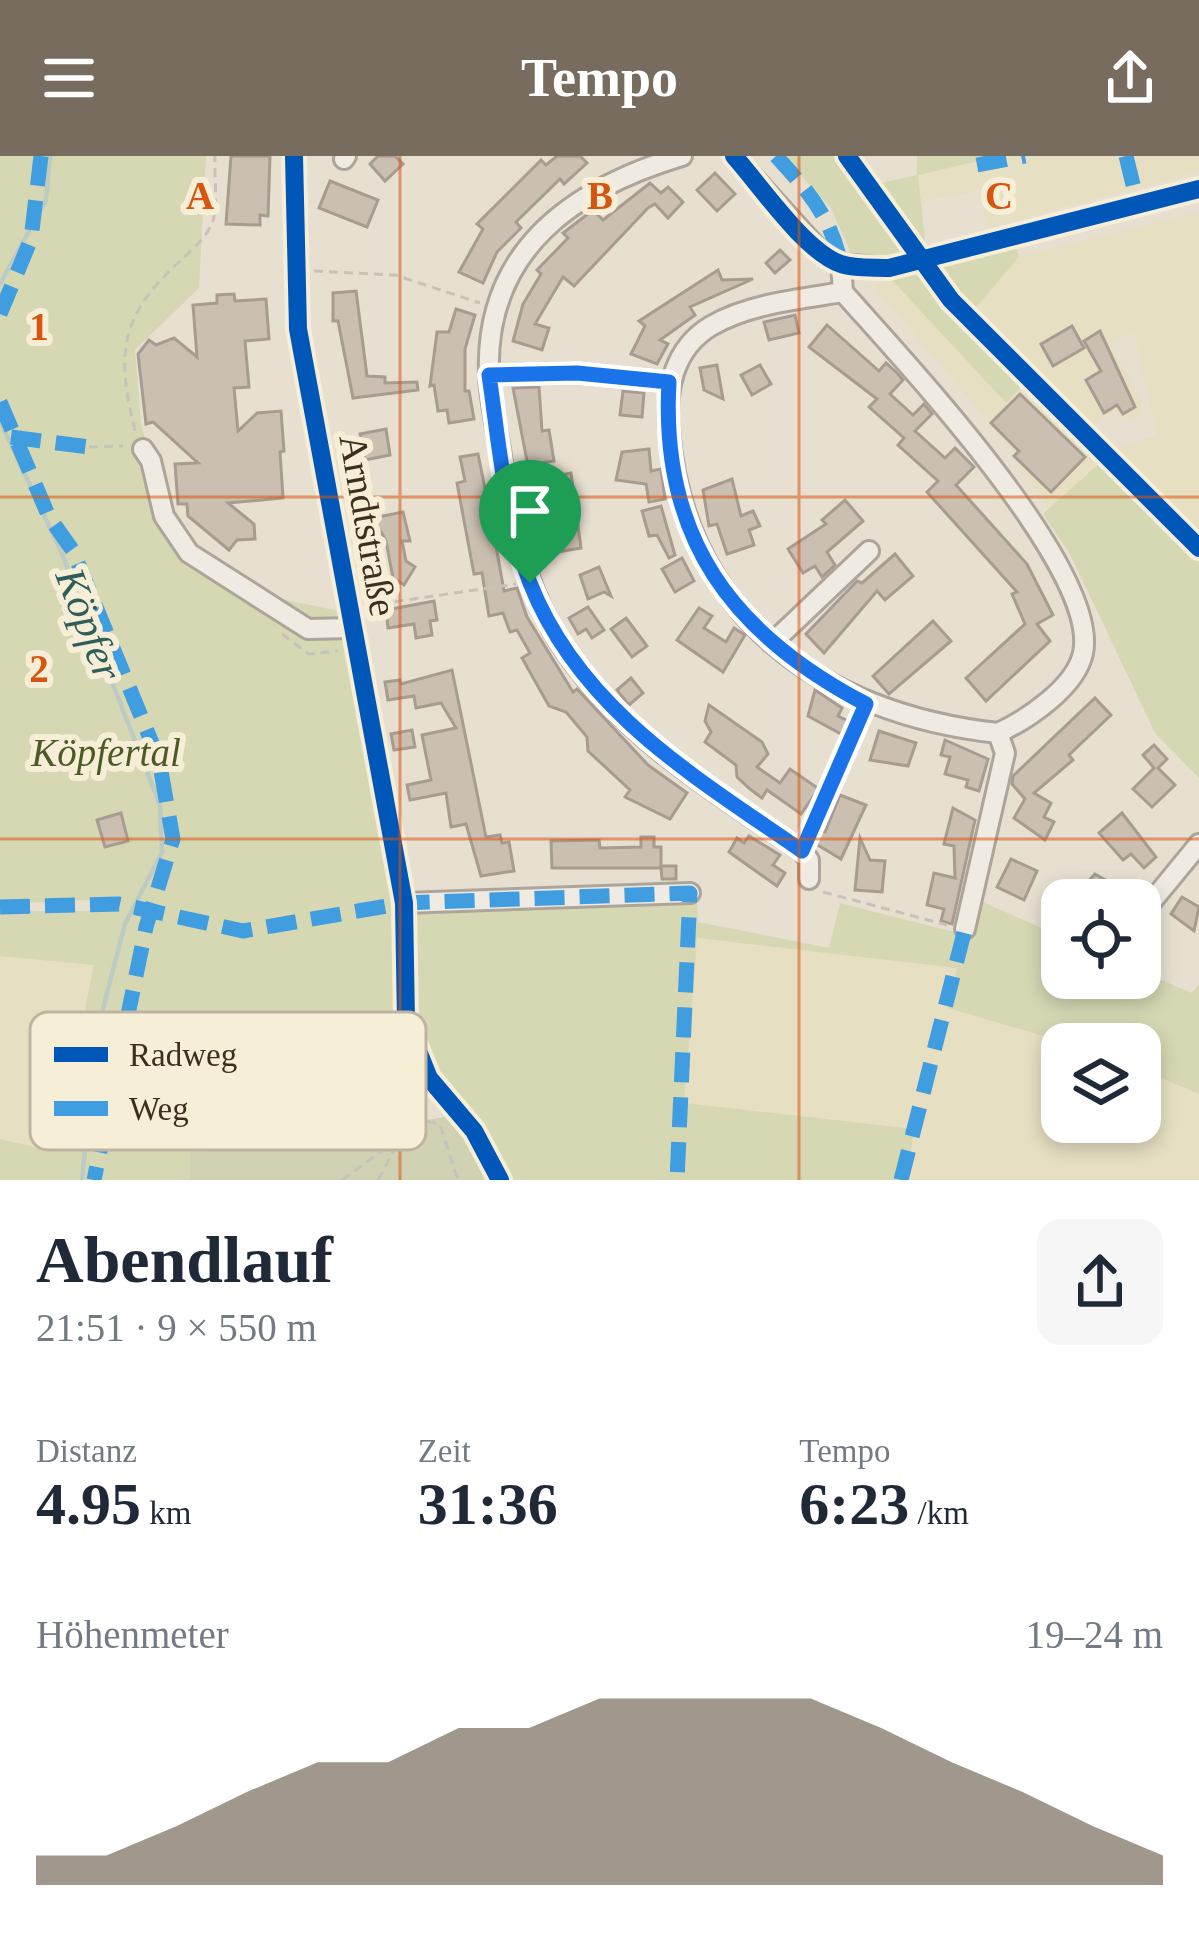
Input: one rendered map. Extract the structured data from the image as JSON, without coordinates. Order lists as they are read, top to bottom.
{
  "streets": {
    "street": ["Arndtstraße"]
  },
  "water": ["Köpfer"],
  "parks": ["Köpfertal"],
  "legend": ["Radweg", "Weg"],
  "page": {
    "header": "Tempo",
    "heading": ["Abendlauf", "21:51 · 9 × 550 m"],
    "stats": [
      ["Distanz", "4.95 km"],
      ["Zeit", "31:36"],
      ["Tempo", "6:23 /km"]
    ],
    "chart": ["Höhenmeter", "19–24 m"]
  },
  "grid": {
    "columns": ["A", "B", "C"],
    "rows": ["1", "2"]
  }
}
